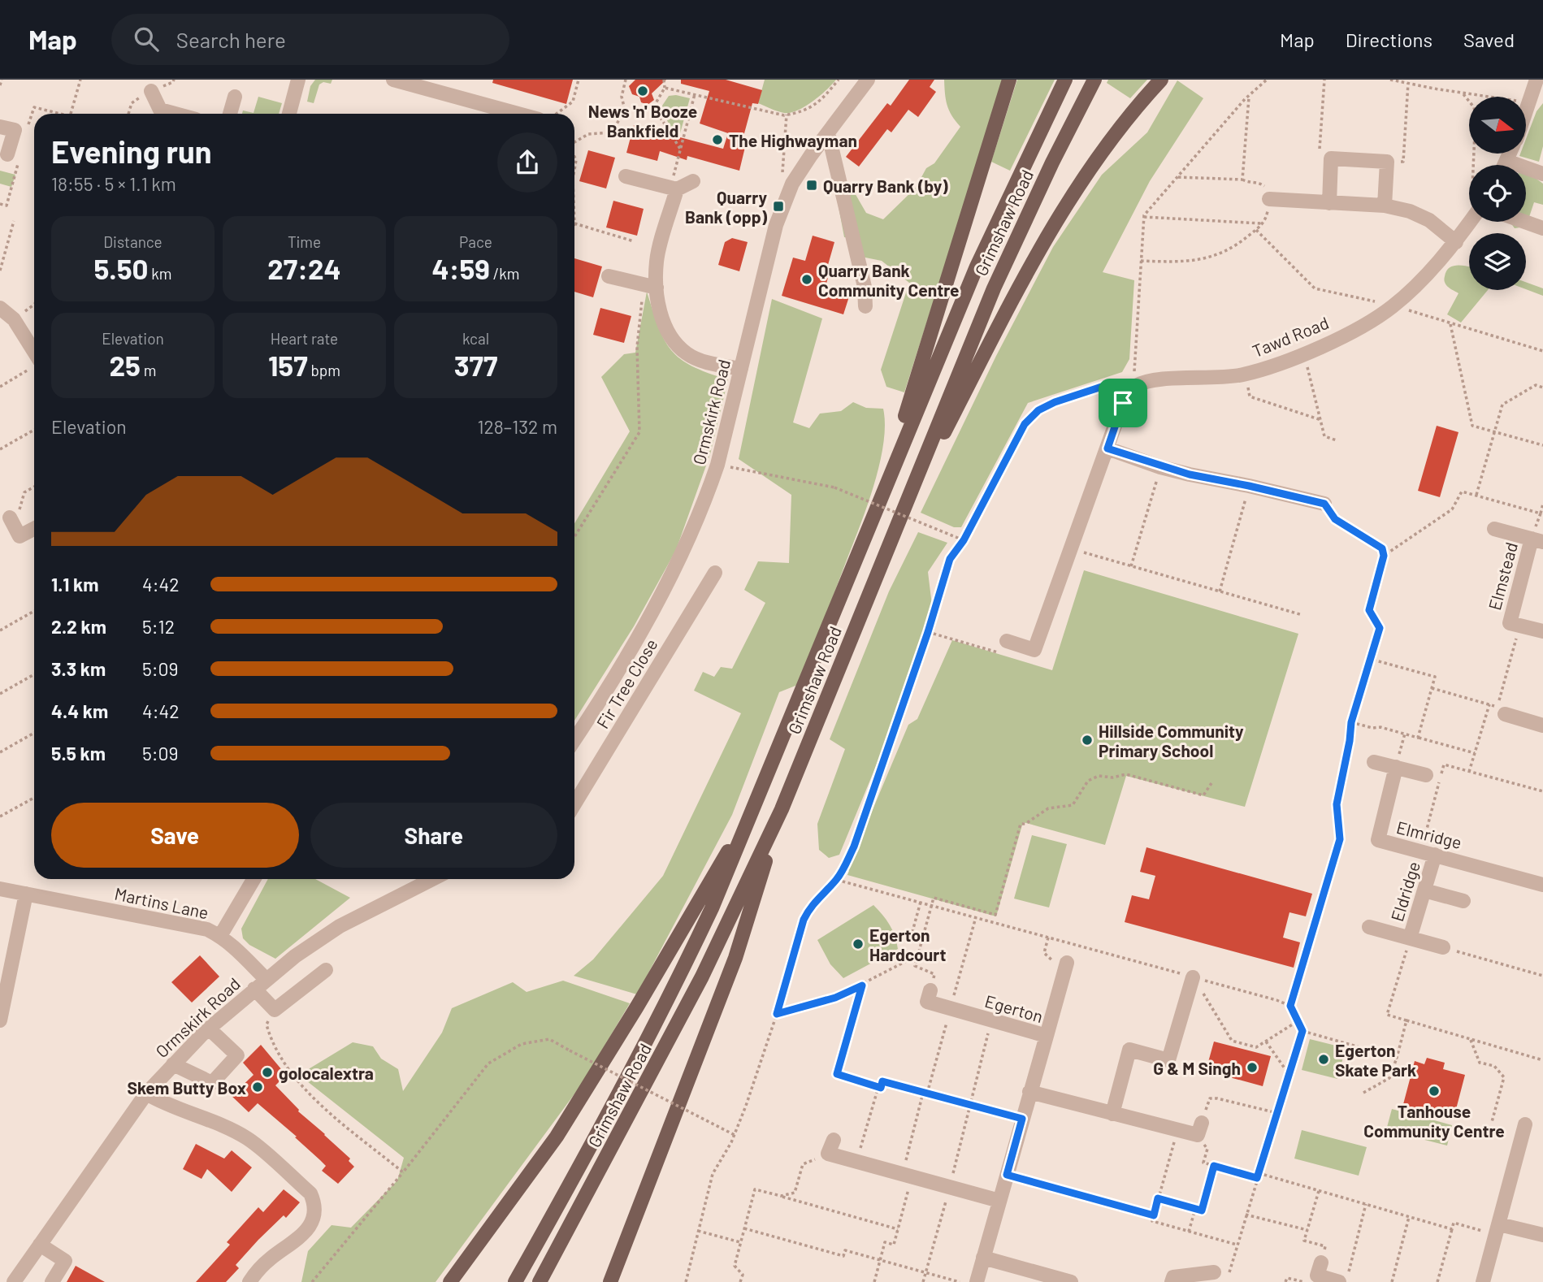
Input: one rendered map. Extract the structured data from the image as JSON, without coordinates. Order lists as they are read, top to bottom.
{
  "streets": {
    "main road": ["Grimshaw Road"],
    "street": [
      "Tawd Road",
      "Ormskirk Road",
      "Elmstead",
      "Fir Tree Close",
      "Elmridge",
      "Eldridge",
      "Martins Lane",
      "Egerton"
    ]
  },
  "crossings": [
    ["Ormskirk Road", "Martins Lane"],
    ["Elmridge", "Eldridge"]
  ],
  "places": {
    "other": [
      "News 'n' Booze Bankfield",
      "The Highwayman",
      "Quarry Bank Community Centre",
      "Hillside Community Primary School",
      "Egerton Hardcourt",
      "Egerton Skate Park",
      "G & M Singh",
      "golocalextra",
      "Skem Butty Box",
      "Tanhouse Community Centre"
    ],
    "transit": ["Quarry Bank (by)", "Quarry Bank (opp)"]
  },
  "north": "right",
  "page": {
    "header": "Map",
    "search": "Search here",
    "nav": ["Map", "Directions", "Saved"],
    "heading": ["Evening run", "18:55 · 5 × 1.1 km"],
    "stats": [
      ["Distance", "5.50 km"],
      ["Time", "27:24"],
      ["Pace", "4:59 /km"],
      ["Elevation", "25 m"],
      ["Heart rate", "157 bpm"],
      ["kcal", "377"]
    ],
    "chart": ["Elevation", "128–132 m"],
    "list": [
      {
        "name": "1.1 km",
        "note": "4:42"
      },
      {
        "name": "2.2 km",
        "note": "5:12"
      },
      {
        "name": "3.3 km",
        "note": "5:09"
      },
      {
        "name": "4.4 km",
        "note": "4:42"
      },
      {
        "name": "5.5 km",
        "note": "5:09"
      }
    ],
    "buttons": ["Save", "Share"]
  }
}
